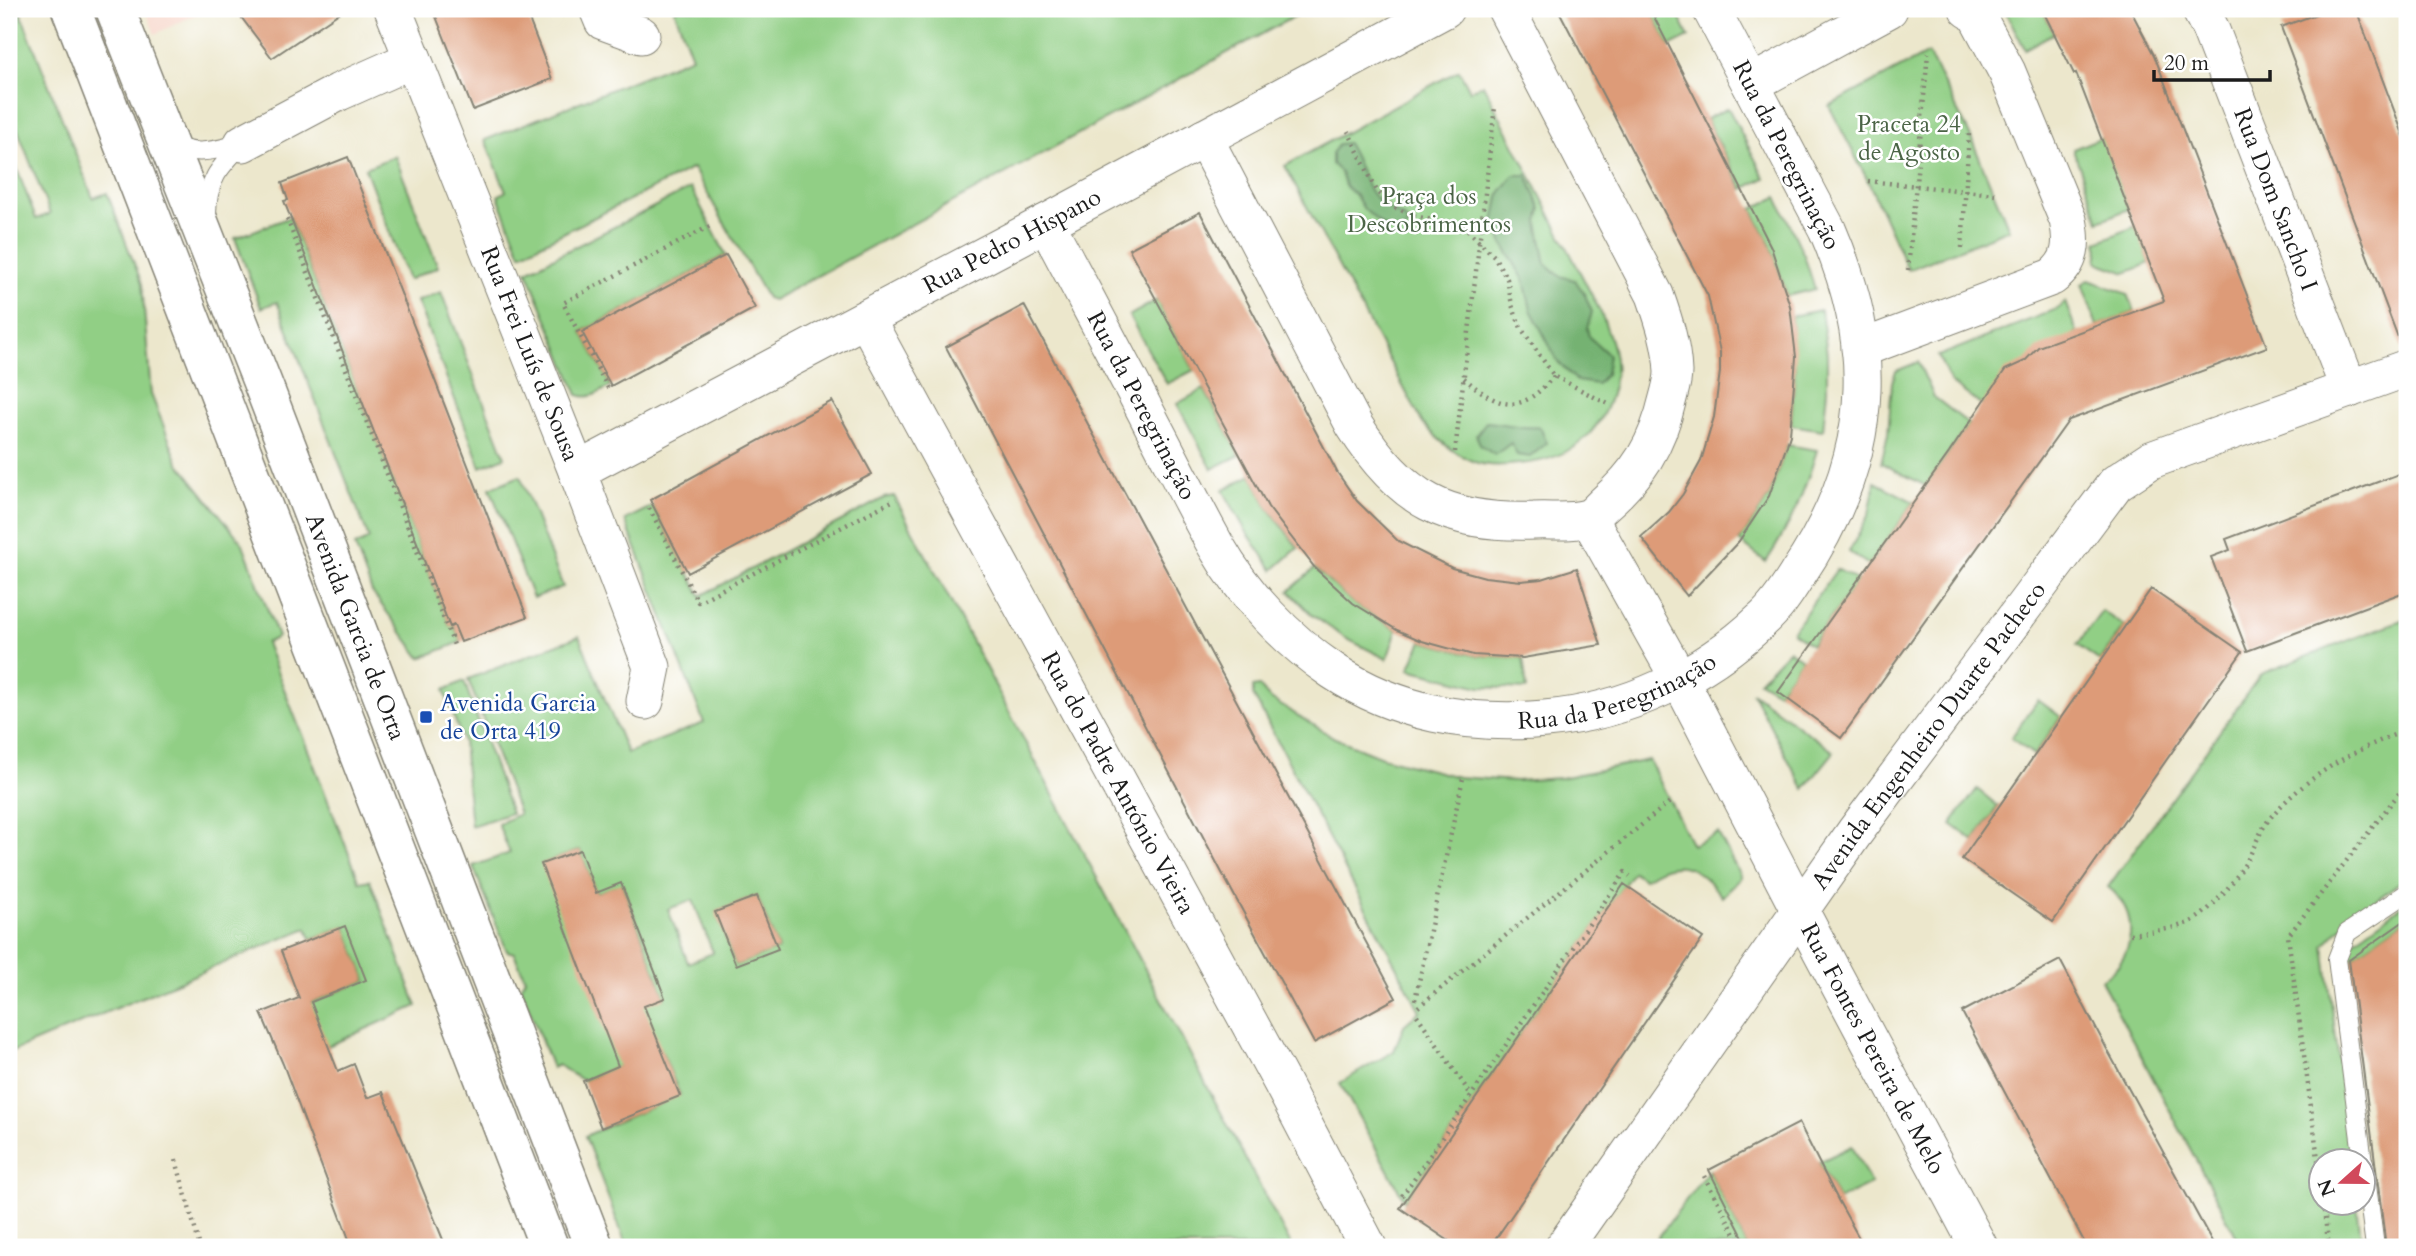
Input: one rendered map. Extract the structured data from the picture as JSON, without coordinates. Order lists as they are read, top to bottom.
{
  "streets": {
    "main road": ["Avenida Garcia de Orta"],
    "street": [
      "Rua da Peregrinação",
      "Rua Dom Sancho I",
      "Rua Pedro Hispano",
      "Rua Frei Luís de Sousa",
      "Avenida Engenheiro Duarte Pacheco",
      "Rua do Padre António Vieira",
      "Rua Fontes Pereira de Melo"
    ]
  },
  "crossings": [
    ["Rua da Peregrinação", "Rua Pedro Hispano"],
    ["Rua da Peregrinação", "Rua Fontes Pereira de Melo"],
    ["Rua Dom Sancho I", "Avenida Engenheiro Duarte Pacheco"],
    ["Rua Pedro Hispano", "Rua Frei Luís de Sousa"],
    ["Rua Pedro Hispano", "Rua do Padre António Vieira"],
    ["Avenida Engenheiro Duarte Pacheco", "Rua Fontes Pereira de Melo"]
  ],
  "parks": ["Praceta 24 de Agosto", "Praça dos Descobrimentos"],
  "places": {
    "transit": ["Avenida Garcia de Orta 419"]
  },
  "scale_bar": "20 m",
  "north": "left"
}
